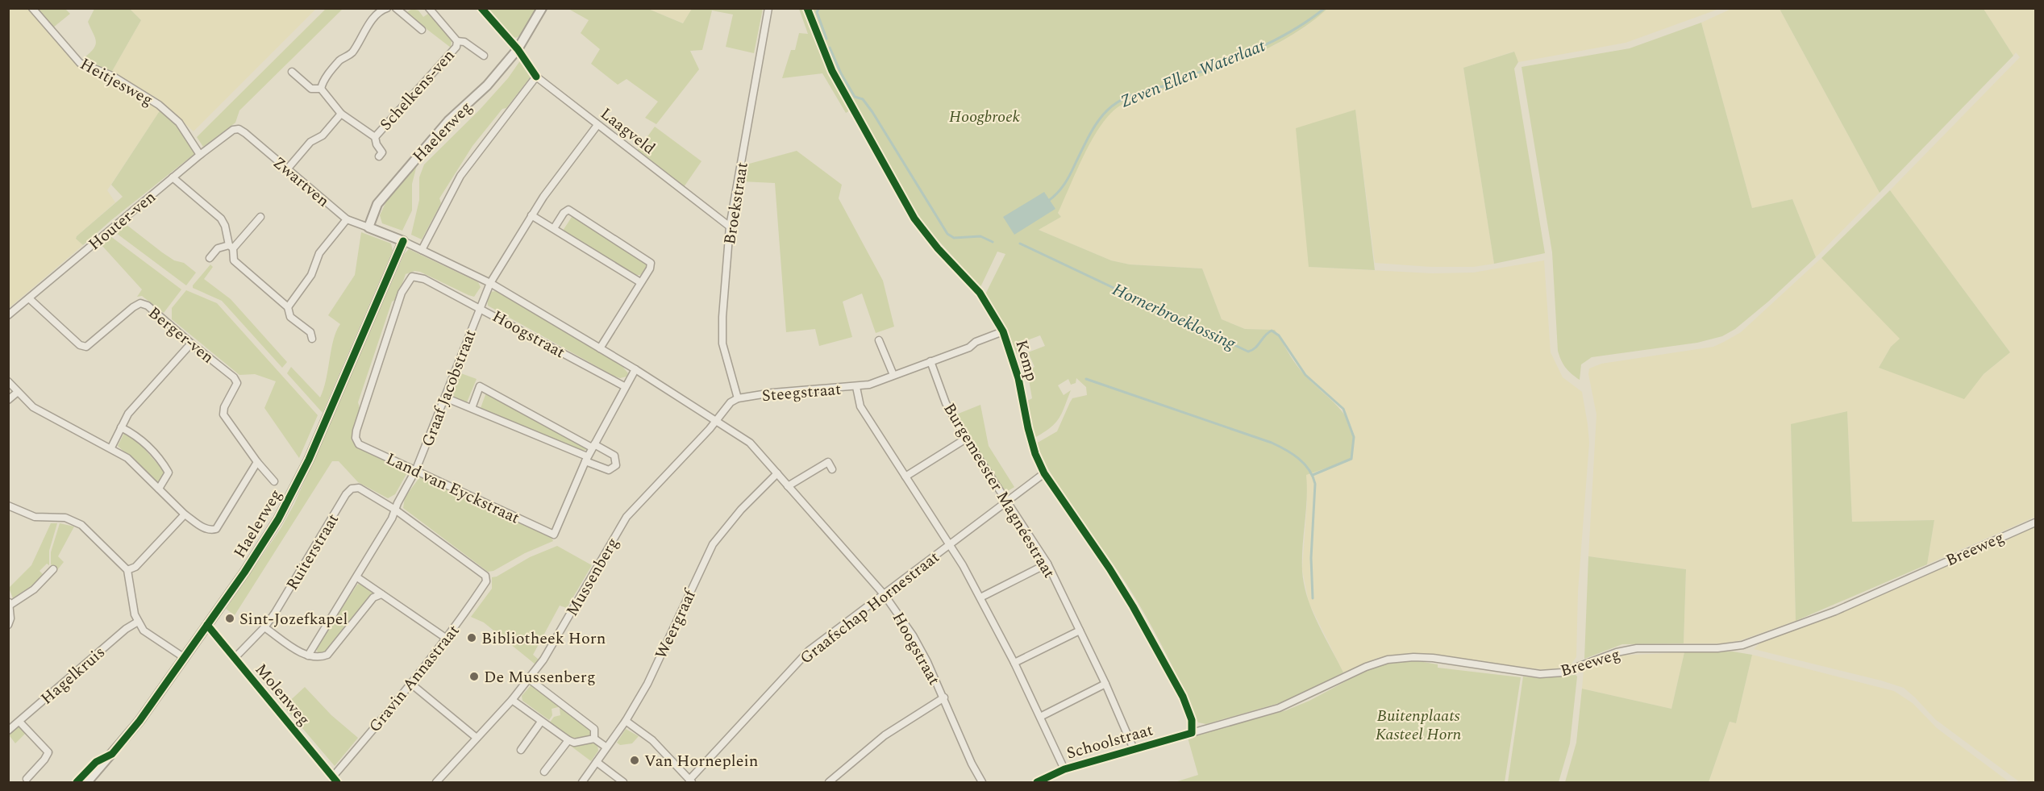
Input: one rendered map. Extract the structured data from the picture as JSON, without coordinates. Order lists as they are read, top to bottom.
{
  "streets": {
    "street": [
      "Heitjesweg",
      "Schelkens-ven",
      "Laagveld",
      "Haelerweg",
      "Zwartven",
      "Broekstraat",
      "Houter-ven",
      "Hoogstraat",
      "Berger-ven",
      "Kemp",
      "Graaf Jacobstraat",
      "Steegstraat",
      "Land van Eyckstraat",
      "Burgemeester Magnéestraat",
      "Breeweg",
      "Ruiterstraat",
      "Mussenberg",
      "Graafschap Hornestraat",
      "Weergraaf",
      "Hagelkruis",
      "Gravin Annastraat",
      "Molenweg",
      "Schoolstraat"
    ]
  },
  "crossings": [
    ["Heitjesweg", "Houter-ven"],
    ["Laagveld", "Broekstraat"],
    ["Laagveld", "Hoogstraat"],
    ["Laagveld", "Graaf Jacobstraat"],
    ["Haelerweg", "Zwartven"],
    ["Haelerweg", "Molenweg"],
    ["Zwartven", "Houter-ven"],
    ["Broekstraat", "Steegstraat"],
    ["Houter-ven", "Berger-ven"],
    ["Hoogstraat", "Graaf Jacobstraat"],
    ["Hoogstraat", "Land van Eyckstraat"],
    ["Hoogstraat", "Mussenberg"],
    ["Hoogstraat", "Graafschap Hornestraat"],
    ["Hoogstraat", "Weergraaf"],
    ["Kemp", "Steegstraat"],
    ["Kemp", "Breeweg"],
    ["Kemp", "Graafschap Hornestraat"],
    ["Kemp", "Schoolstraat"],
    ["Graaf Jacobstraat", "Land van Eyckstraat"],
    ["Graaf Jacobstraat", "Ruiterstraat"],
    ["Graaf Jacobstraat", "Gravin Annastraat"],
    ["Steegstraat", "Burgemeester Magnéestraat"],
    ["Burgemeester Magnéestraat", "Graafschap Hornestraat"],
    ["Burgemeester Magnéestraat", "Schoolstraat"],
    ["Breeweg", "Schoolstraat"],
    ["Ruiterstraat", "Gravin Annastraat"],
    ["Ruiterstraat", "Molenweg"],
    ["Gravin Annastraat", "Molenweg"]
  ],
  "water": ["Zeven Ellen Waterlaat", "Hornerbroeklossing"],
  "parks": ["Hoogbroek", "Buitenplaats Kasteel Horn"],
  "places": [
    "Sint-Jozefkapel",
    "Bibliotheek Horn",
    "De Mussenberg",
    "Van Horneplein"
  ]
}
